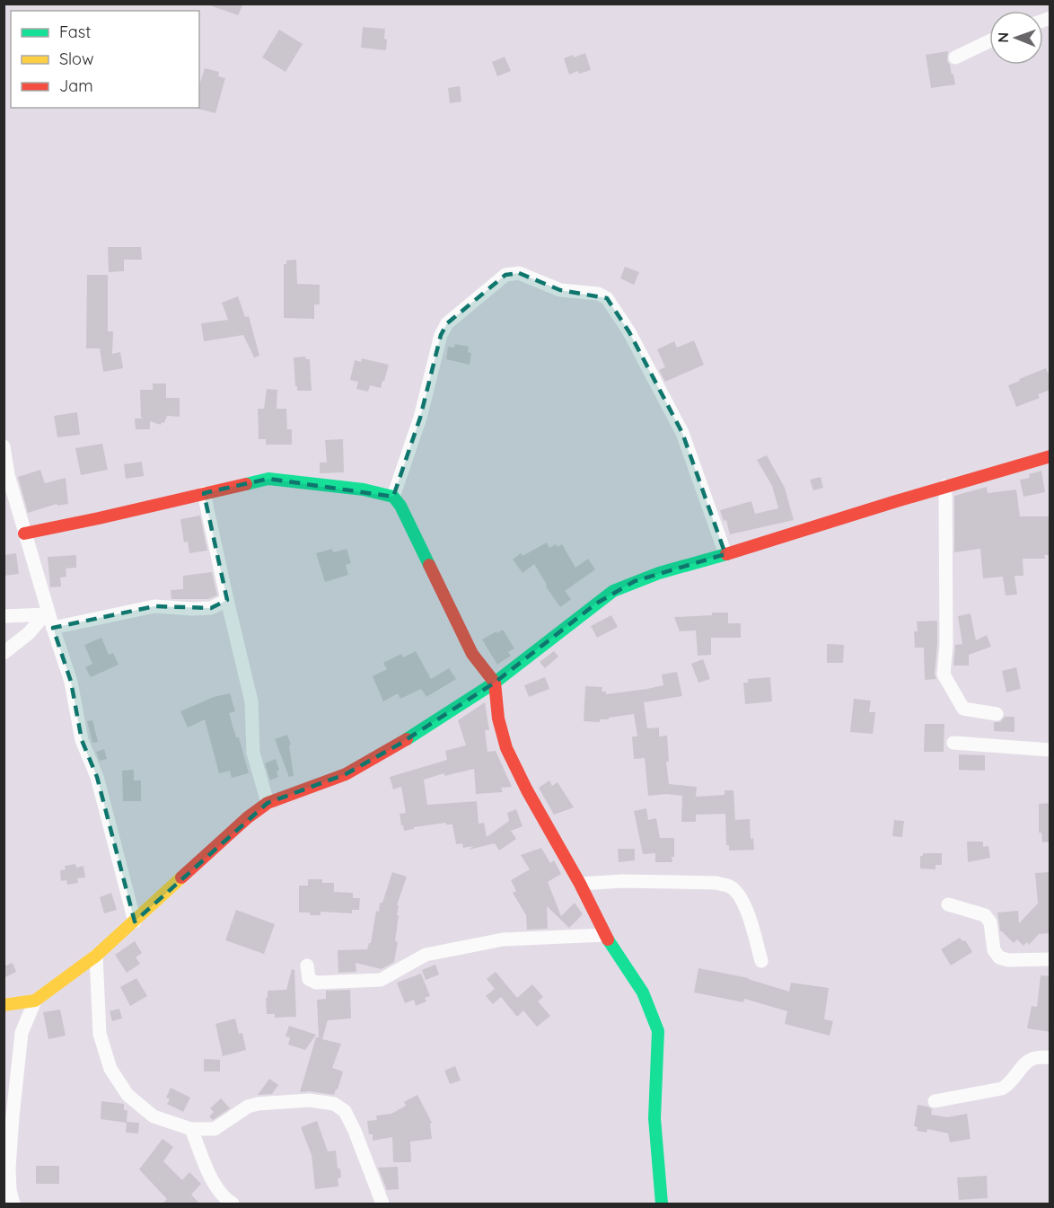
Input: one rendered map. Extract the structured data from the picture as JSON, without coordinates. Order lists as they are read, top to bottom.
{
  "legend": ["Fast", "Slow", "Jam"],
  "north": "left"
}
